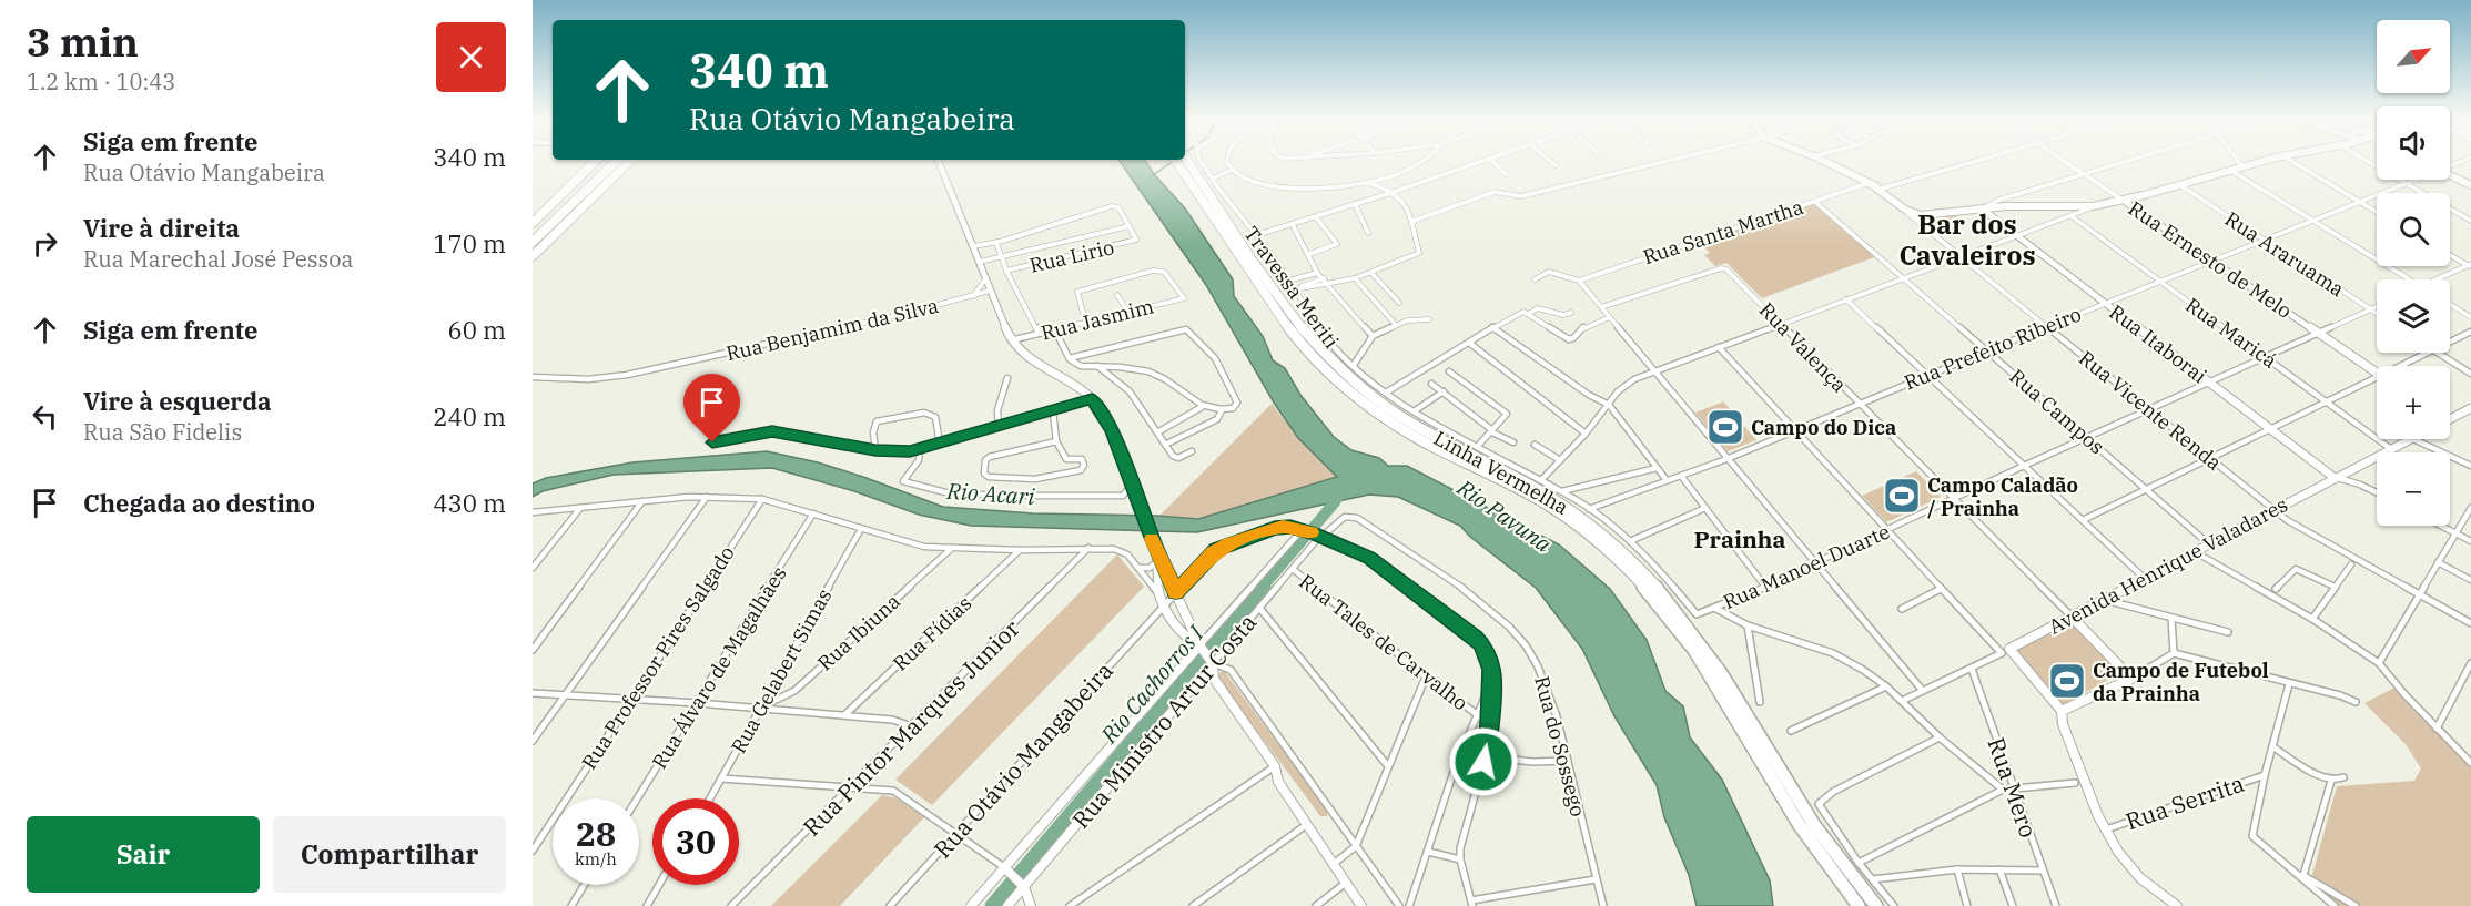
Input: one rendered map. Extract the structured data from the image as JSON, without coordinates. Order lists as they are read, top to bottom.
{
  "streets": {
    "highway": ["Linha Vermelha"],
    "street": [
      "Rua Santa Martha",
      "Rua Araruama",
      "Rua Lirio",
      "Rua Ernesto de Melo",
      "Travessa Meriti",
      "Rua Jasmim",
      "Rua Benjamim da Silva",
      "Rua Maricá",
      "Rua Itaborai",
      "Rua Valença",
      "Rua Prefeito Ribeiro",
      "Rua Vicente Renda",
      "Rua Campos",
      "Avenida Henrique Valadares",
      "Rua Manoel Duarte",
      "Rua Ibiuna",
      "Rua Fídias",
      "Rua Tales de Carvalho",
      "Rua Professor Pires Salgado",
      "Rua Álvaro de Magalhães",
      "Rua Gelabert Simas",
      "Rua Ministro Artur Costa",
      "Rua Pintor Marques Junior",
      "Rua do Sossego",
      "Rua Otávio Mangabeira",
      "Rua Mero",
      "Rua Serrita"
    ]
  },
  "crossings": [
    ["Rua Santa Martha", "Rua Campos"],
    ["Rua Araruama", "Rua Prefeito Ribeiro"],
    ["Rua Araruama", "Rua Manoel Duarte"],
    ["Rua Ernesto de Melo", "Rua Prefeito Ribeiro"],
    ["Rua Ernesto de Melo", "Rua Manoel Duarte"],
    ["Travessa Meriti", "Rua Prefeito Ribeiro"],
    ["Travessa Meriti", "Rua Manoel Duarte"],
    ["Rua Maricá", "Rua Prefeito Ribeiro"],
    ["Rua Maricá", "Avenida Henrique Valadares"],
    ["Rua Maricá", "Rua Manoel Duarte"],
    ["Rua Itaborai", "Rua Prefeito Ribeiro"],
    ["Rua Itaborai", "Avenida Henrique Valadares"],
    ["Rua Itaborai", "Rua Manoel Duarte"],
    ["Rua Valença", "Rua Prefeito Ribeiro"],
    ["Rua Valença", "Avenida Henrique Valadares"],
    ["Rua Valença", "Rua Manoel Duarte"],
    ["Rua Prefeito Ribeiro", "Rua Vicente Renda"],
    ["Rua Prefeito Ribeiro", "Rua Campos"],
    ["Rua Vicente Renda", "Avenida Henrique Valadares"],
    ["Rua Vicente Renda", "Rua Manoel Duarte"],
    ["Rua Campos", "Avenida Henrique Valadares"],
    ["Rua Campos", "Rua Manoel Duarte"],
    ["Avenida Henrique Valadares", "Rua Mero"],
    ["Rua Ibiuna", "Rua Gelabert Simas"],
    ["Rua Tales de Carvalho", "Rua Ministro Artur Costa"],
    ["Rua Ministro Artur Costa", "Rua do Sossego"]
  ],
  "districts": ["Bar dos Cavaleiros", "Prainha"],
  "water": ["Rio Acari", "Rio Pavuna", "Rio Cachorros I"],
  "places": {
    "sports": ["Campo do Dica", "Campo Caladão / Prainha", "Campo de Futebol da Prainha"]
  },
  "north": "top right",
  "page": {
    "heading": ["3 min", "1.2 km · 10:43"],
    "map_buttons": ["+", "−"],
    "turn": ["340 m", "Rua Otávio Mangabeira"],
    "list": [
      {
        "name": "Siga em frente",
        "note": "Rua Otávio Mangabeira",
        "value": "340 m"
      },
      {
        "name": "Vire à direita",
        "note": "Rua Marechal José Pessoa",
        "value": "170 m"
      },
      {
        "name": "Siga em frente",
        "value": "60 m"
      },
      {
        "name": "Vire à esquerda",
        "note": "Rua São Fidelis",
        "value": "240 m"
      },
      {
        "name": "Chegada ao destino",
        "value": "430 m"
      }
    ],
    "speed": "28 km/h",
    "limit": "30",
    "buttons": ["Sair", "Compartilhar"]
  }
}
